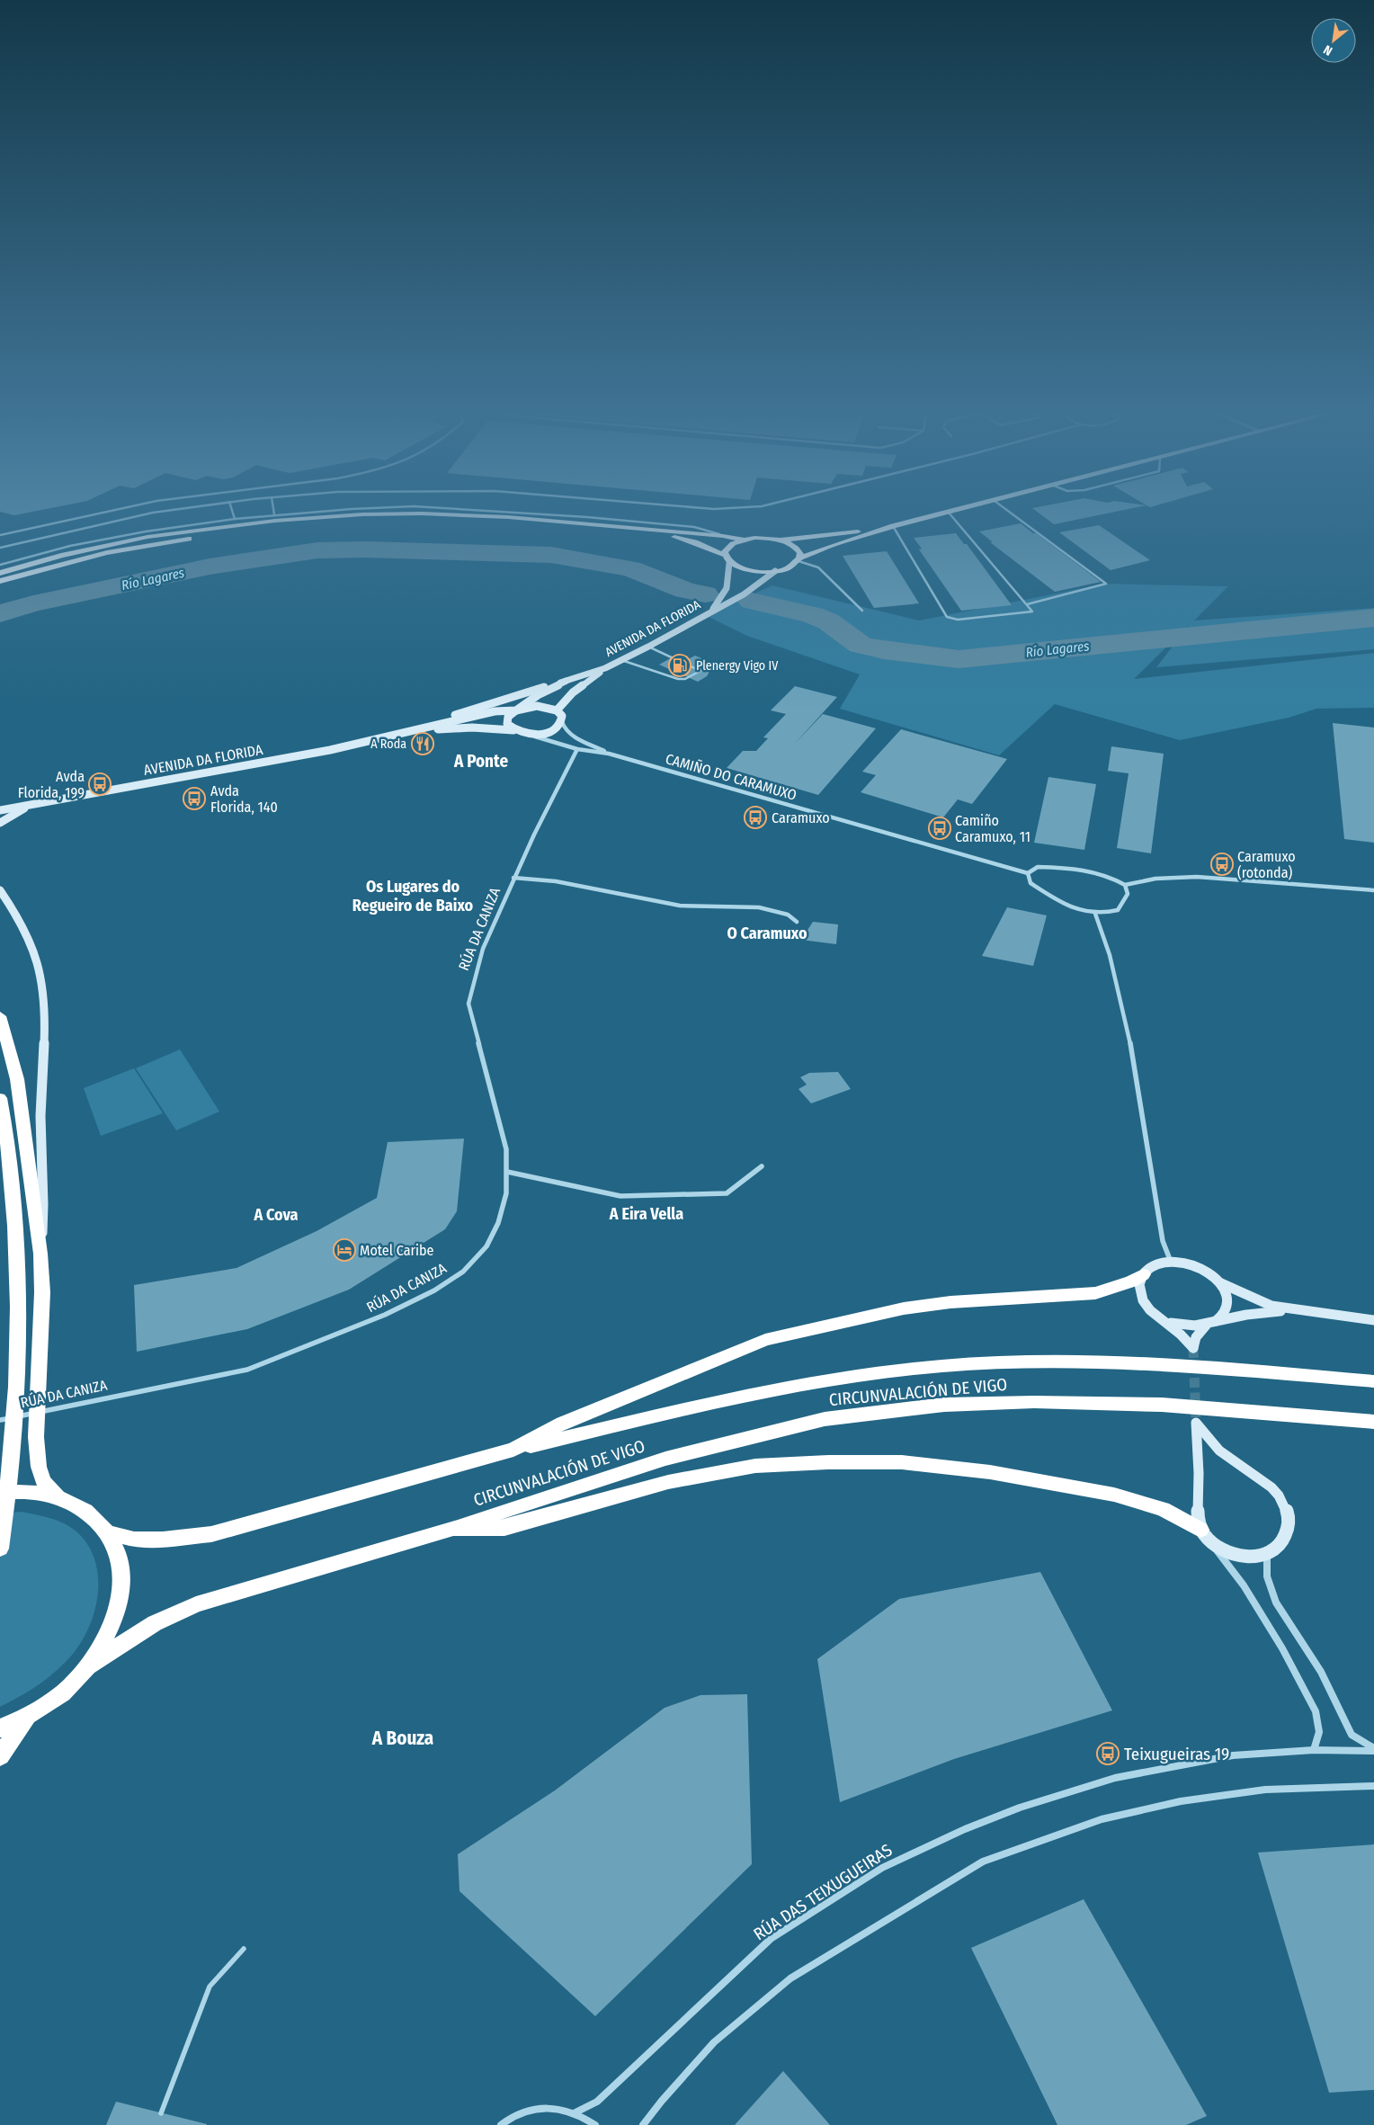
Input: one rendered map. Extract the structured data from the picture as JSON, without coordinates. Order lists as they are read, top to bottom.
{
  "streets": {
    "highway": ["CIRCUNVALACIÓN DE VIGO"],
    "main road": ["AVENIDA DA FLORIDA"],
    "street": ["CAMIÑO DO CARAMUXO", "RÚA DA CANIZA", "RÚA DAS TEIXUGUEIRAS"]
  },
  "crossings": [
    ["AVENIDA DA FLORIDA", "CAMIÑO DO CARAMUXO"],
    ["CAMIÑO DO CARAMUXO", "RÚA DA CANIZA"]
  ],
  "districts": [
    "A Ponte",
    "Os Lugares do Regueiro de Baixo",
    "O Caramuxo",
    "A Eira Vella",
    "A Cova",
    "A Bouza"
  ],
  "water": ["Río Lagares"],
  "places": {
    "fuel station": ["Plenergy Vigo IV"],
    "restaurant": ["A Roda"],
    "bus stop": [
      "Avda Florida, 199",
      "Avda Florida, 140",
      "Caramuxo",
      "Camiño Caramuxo, 11",
      "Caramuxo (rotonda)",
      "Teixugueiras 19"
    ],
    "hotel": ["Motel Caribe"]
  },
  "north": "bottom left"
}
